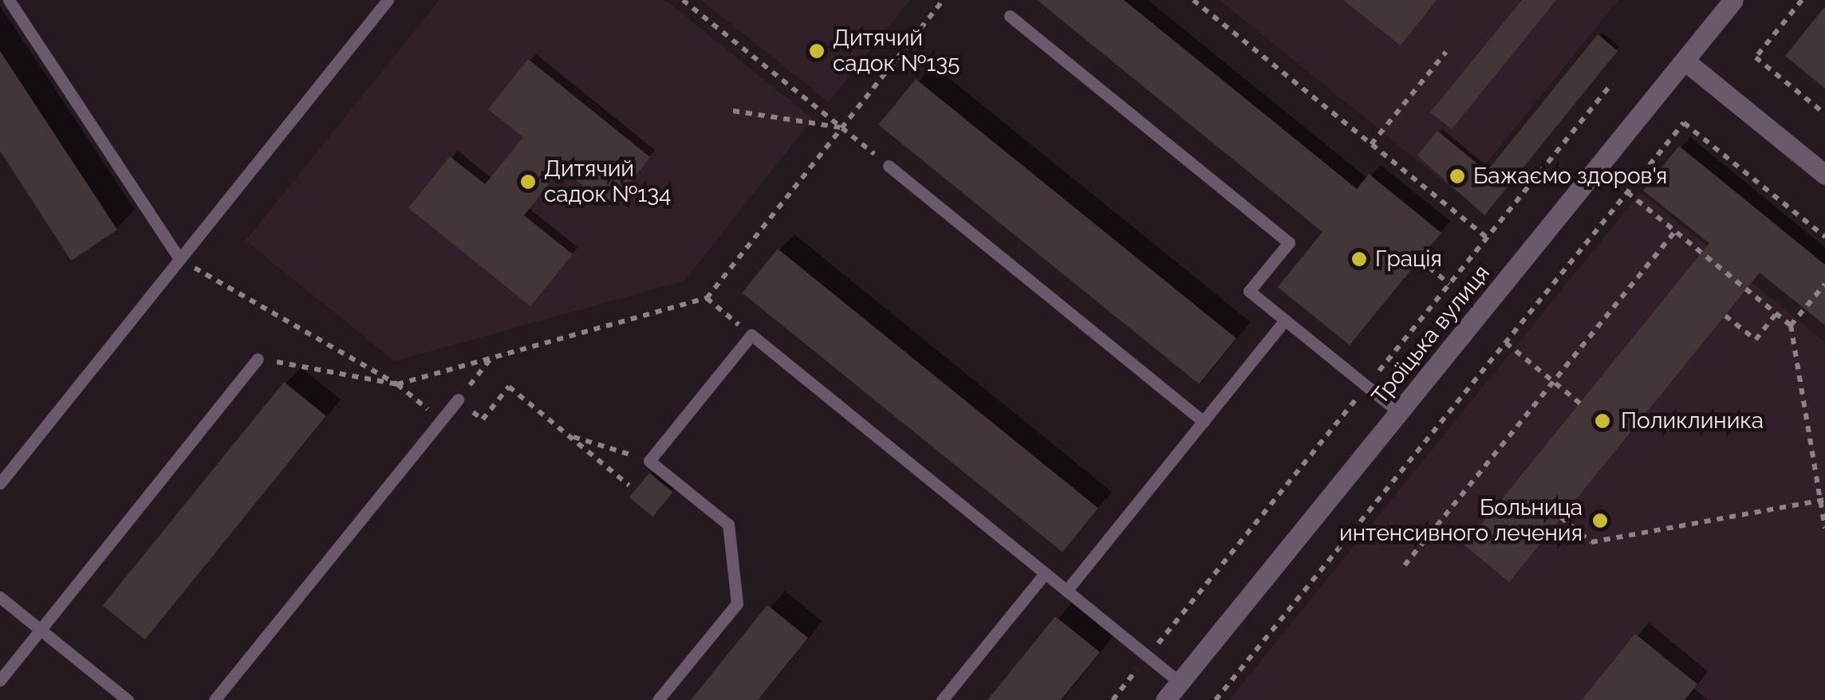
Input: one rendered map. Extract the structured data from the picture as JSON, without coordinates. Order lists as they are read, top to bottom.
{
  "streets": {
    "street": ["Троїцька вулиця"]
  },
  "places": [
    "Дитячий садок №135",
    "Бажаємо здоров'я",
    "Дитячий садок №134",
    "Грація",
    "Поликлиника",
    "Больница интенсивного лечения"
  ]
}
